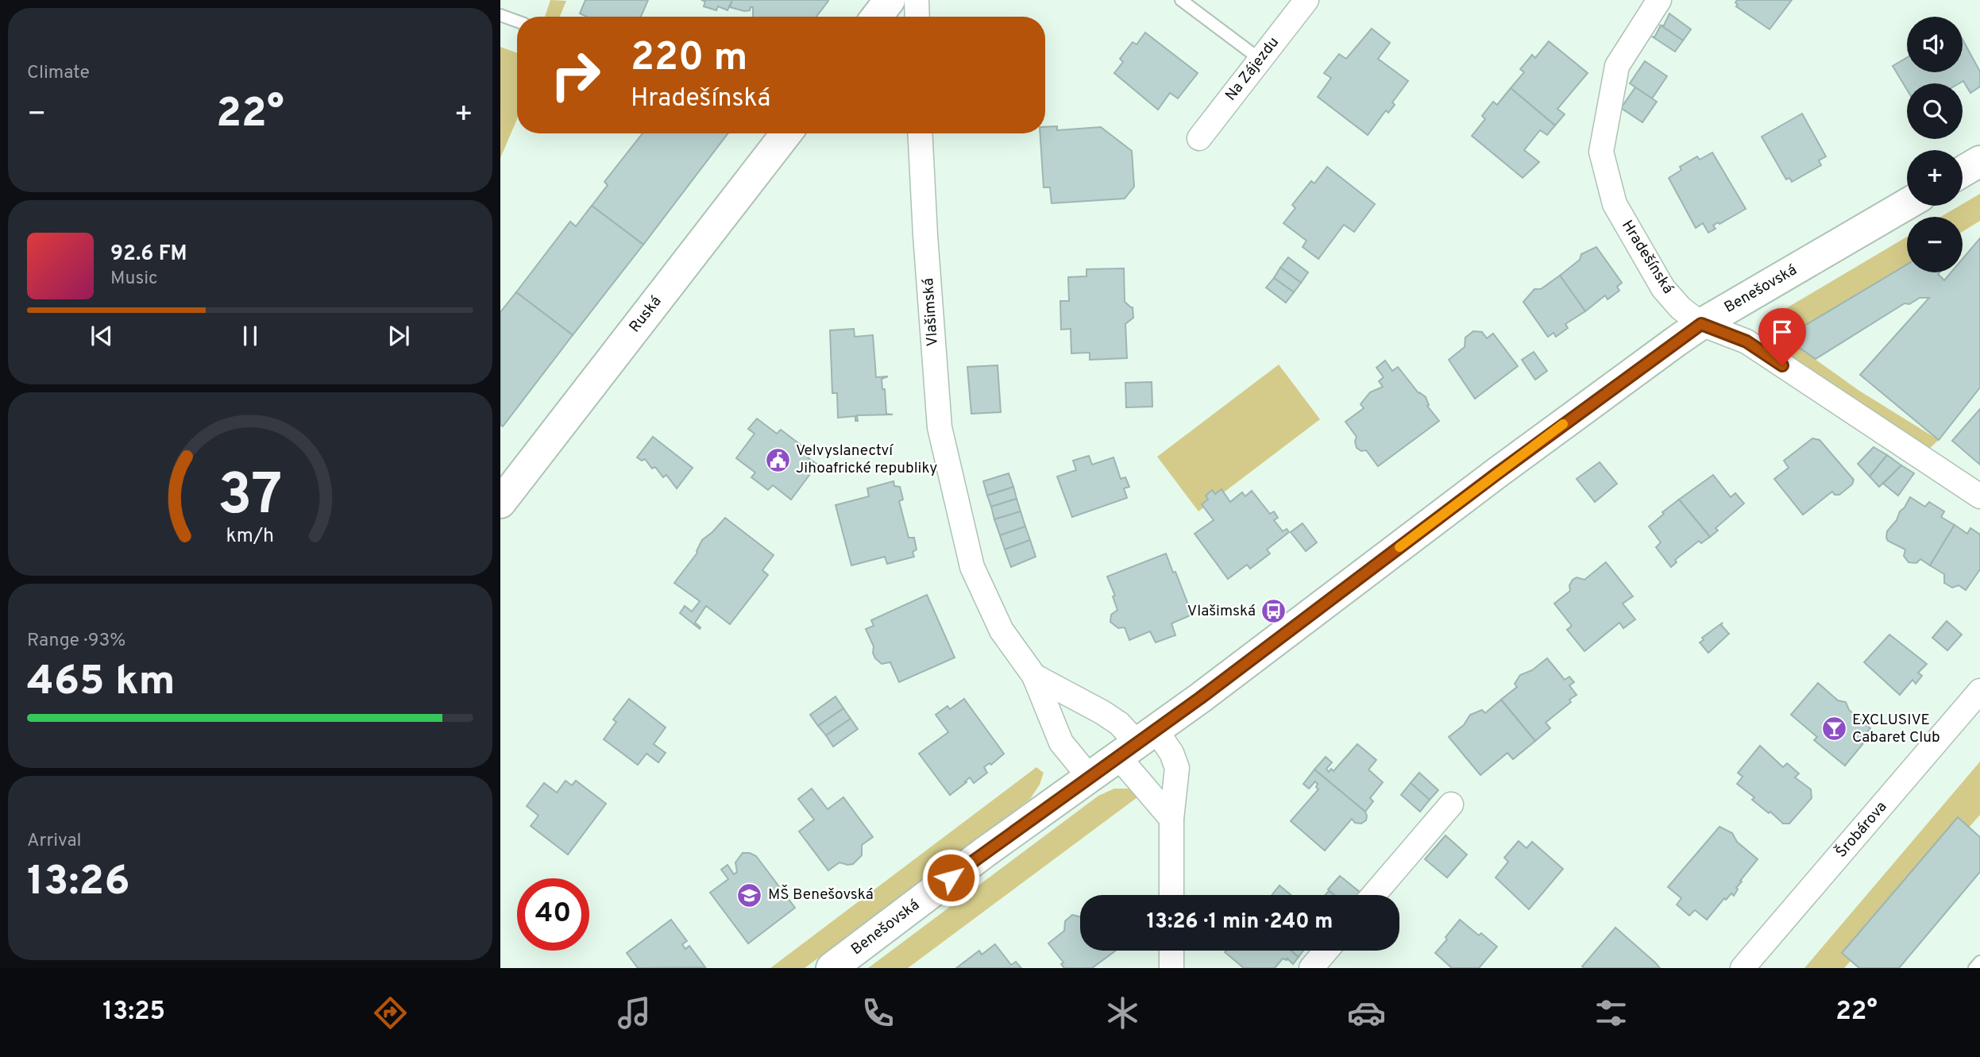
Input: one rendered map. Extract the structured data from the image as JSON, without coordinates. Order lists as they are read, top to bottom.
{
  "streets": {
    "street": [
      "Na Zájezdu",
      "Hradešínská",
      "Benešovská",
      "Vlašimská",
      "Ruská",
      "Šrobárova"
    ]
  },
  "crossings": [
    ["Hradešínská", "Benešovská"],
    ["Benešovská", "Vlašimská"]
  ],
  "places": {
    "public building": ["Velvyslanectví Jihoafrické republiky"],
    "bus stop": ["Vlašimská"],
    "bar": ["EXCLUSIVE Cabaret Club"],
    "school or university": ["MŠ Benešovská"]
  },
  "page": {
    "tile": [
      "Climate",
      ["Range · 93%", "465 km"],
      ["Arrival", "13:26"]
    ],
    "map_buttons": ["+", "−"],
    "turn": ["220 m", "Hradešínská"],
    "heat": ["−", "22°", "+"],
    "song": ["92.6 FM", "Music"],
    "limit": "40",
    "trip": "13:26 · 1 min · 240 m",
    "tabs": ["13:25", "22°"],
    "gauge": ["37", "km/h"]
  }
}
